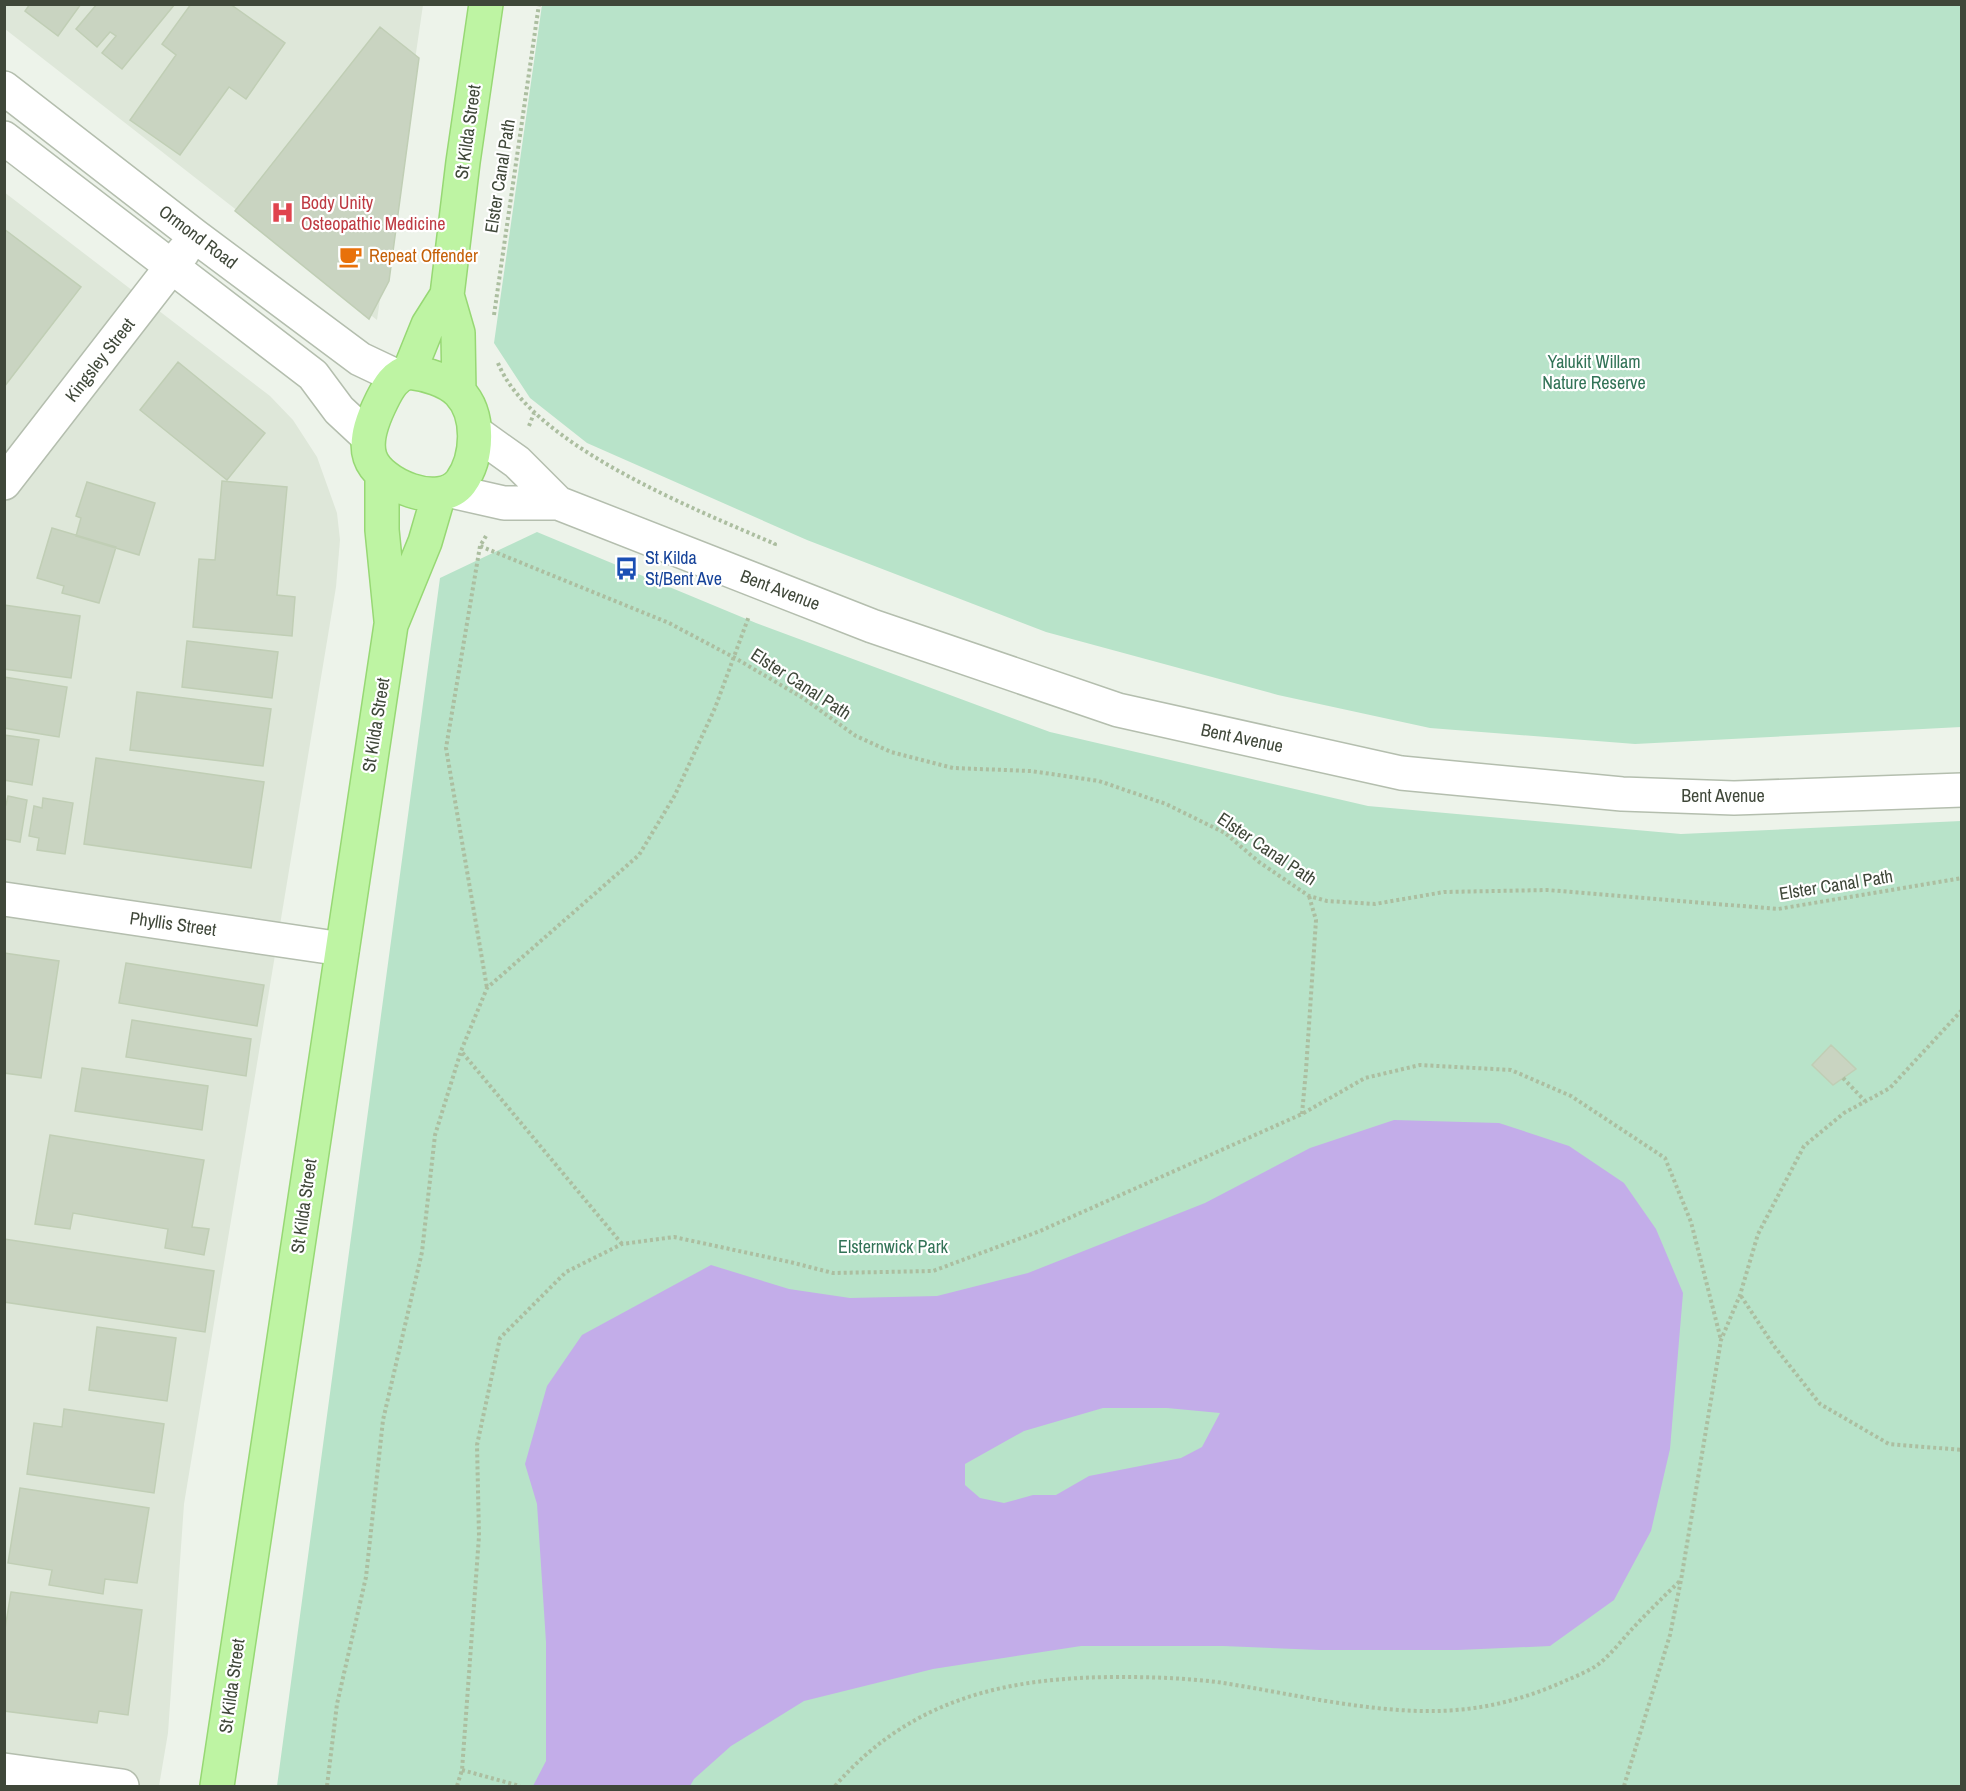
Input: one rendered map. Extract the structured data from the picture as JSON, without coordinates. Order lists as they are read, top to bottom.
{
  "streets": {
    "main road": ["St Kilda Street"],
    "street": [
      "Ormond Road",
      "Kingsley Street",
      "Bent Avenue",
      "Phyllis Street"
    ],
    "path": ["Elster Canal Path"]
  },
  "crossings": [
    ["St Kilda Street", "Ormond Road"],
    ["St Kilda Street", "Bent Avenue"],
    ["St Kilda Street", "Phyllis Street"],
    ["Ormond Road", "Kingsley Street"],
    ["Ormond Road", "Bent Avenue"]
  ],
  "parks": ["Yalukit Willam Nature Reserve", "Elsternwick Park"],
  "places": {
    "hospital": ["Body Unity Osteopathic Medicine"],
    "cafe": ["Repeat Offender"],
    "bus stop": ["St Kilda St/Bent Ave"]
  }
}
